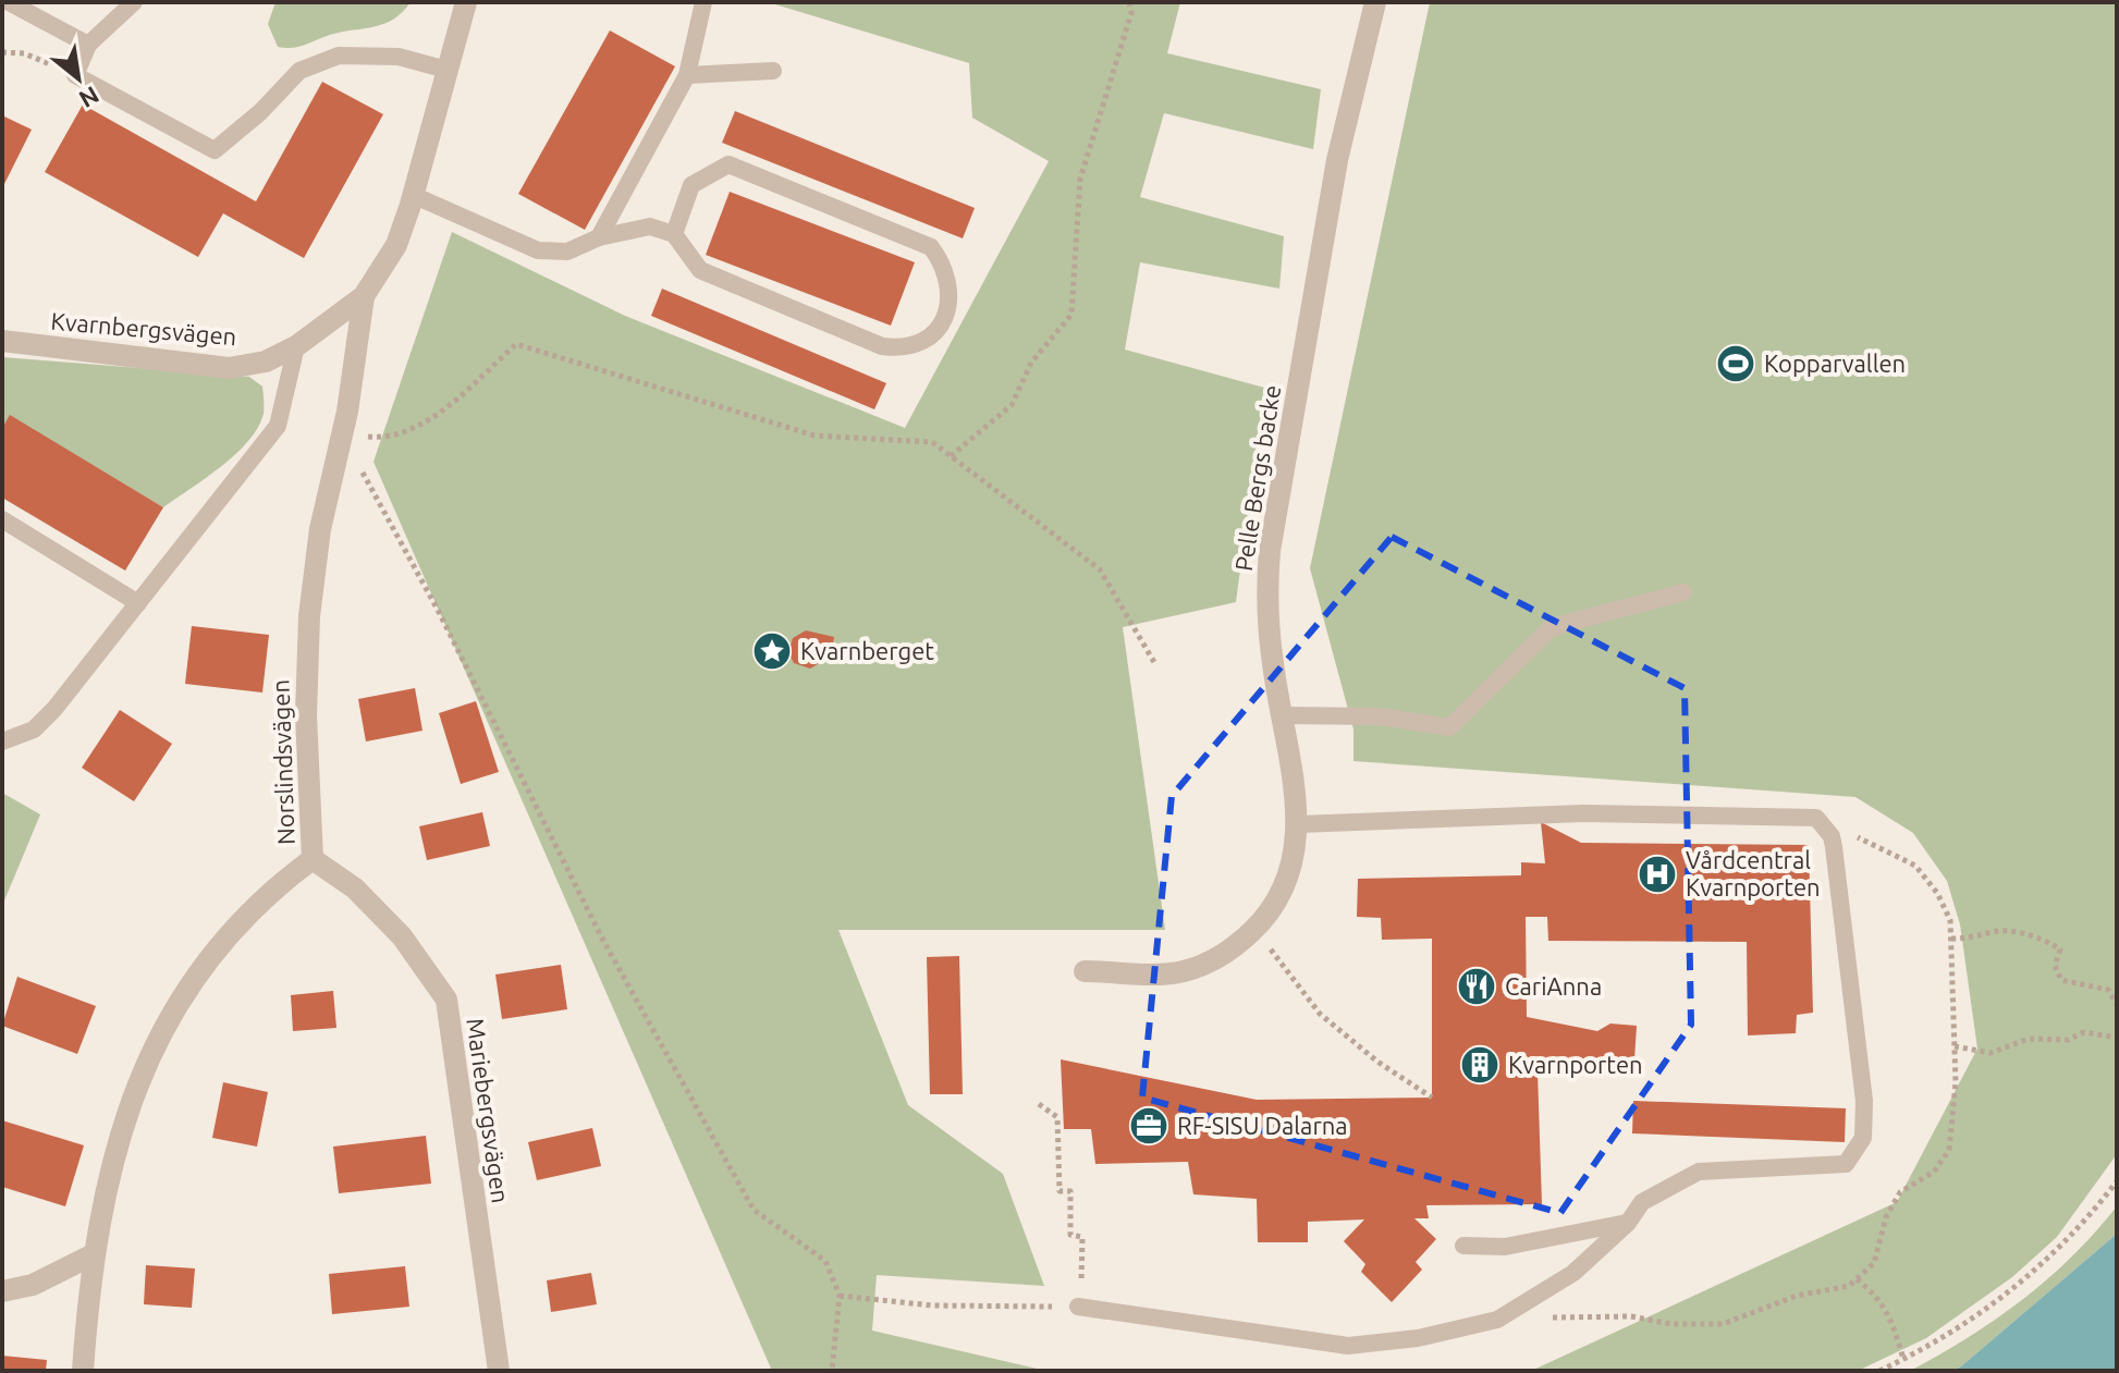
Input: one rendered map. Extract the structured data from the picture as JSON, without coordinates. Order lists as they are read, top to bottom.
{
  "streets": {
    "street": [
      "Kvarnbergsvägen",
      "Pelle Bergs backe",
      "Norslindsvägen",
      "Mariebergsvägen"
    ]
  },
  "crossings": [
    ["Kvarnbergsvägen", "Norslindsvägen"],
    ["Norslindsvägen", "Mariebergsvägen"]
  ],
  "places": {
    "sports": ["Kopparvallen"],
    "place": ["Kvarnberget"],
    "hospital": ["Vårdcentral Kvarnporten"],
    "restaurant": ["CariAnna"],
    "building": ["Kvarnporten"],
    "office": ["RF-SISU Dalarna"]
  },
  "north": "bottom right"
}
